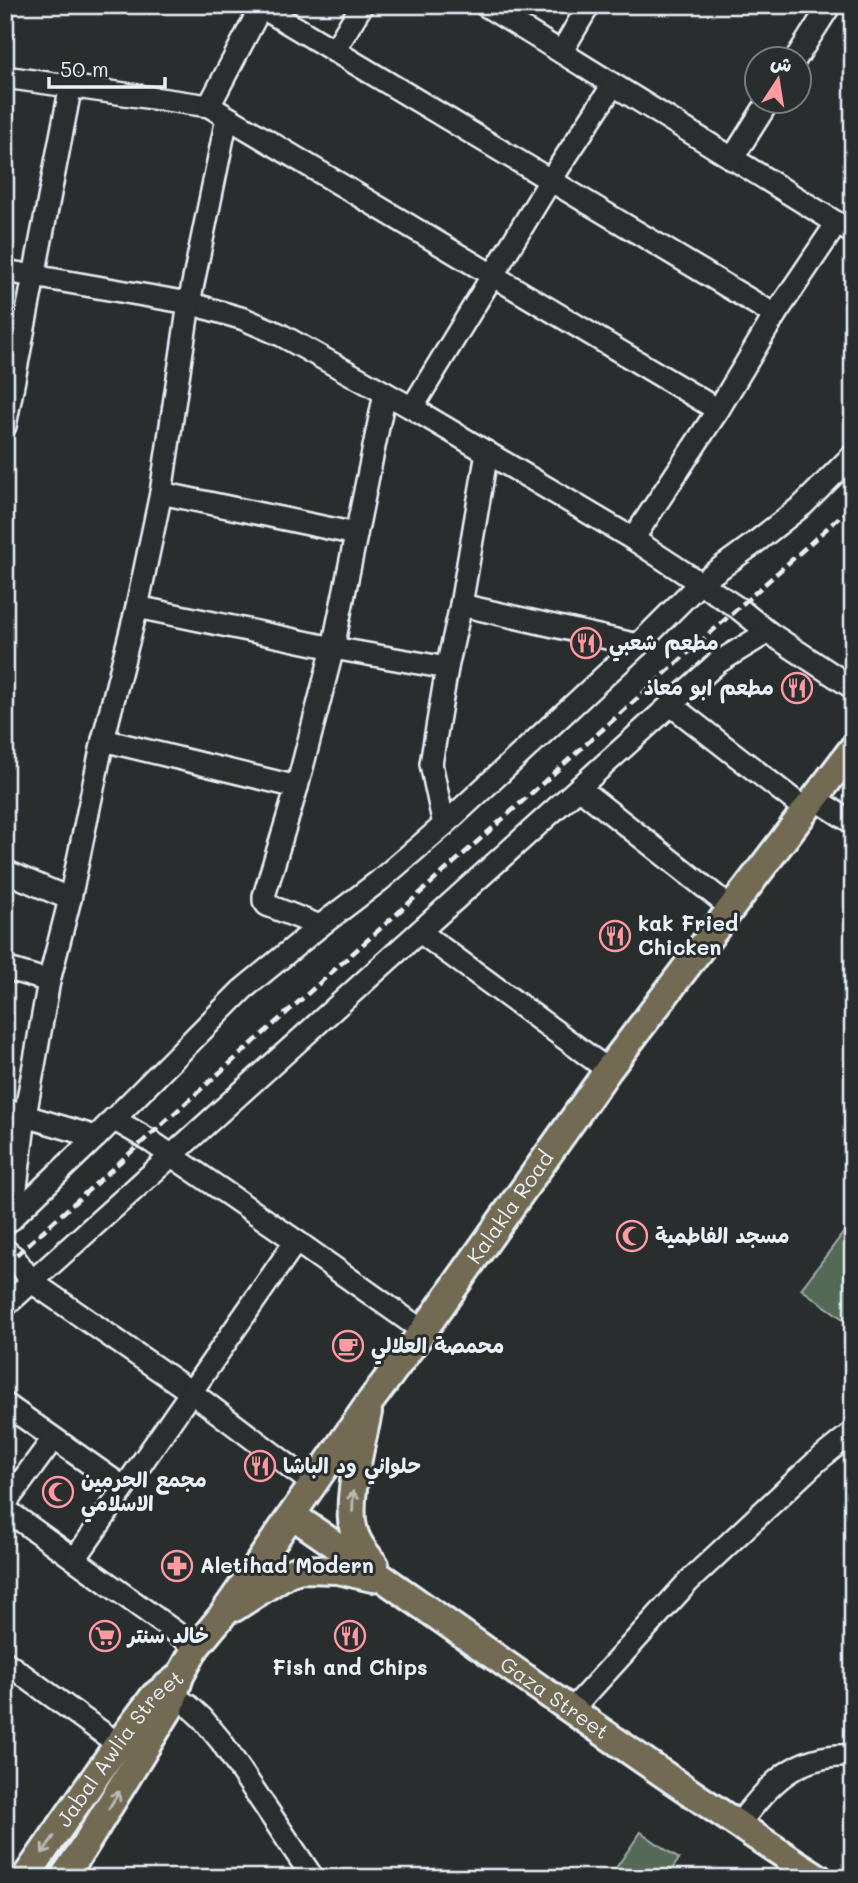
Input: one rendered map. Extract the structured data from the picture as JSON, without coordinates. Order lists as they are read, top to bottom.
{
  "streets": {
    "main road": ["Kalakla Road", "Gaza Street", "Jabal Awlia Street"]
  },
  "crossings": [
    ["Kalakla Road", "Gaza Street"],
    ["Kalakla Road", "Jabal Awlia Street"]
  ],
  "places": {
    "restaurant": [
      "مطعم شعبي",
      "مطعم ابو معاذ",
      "kak Fried Chicken",
      "حلواني ود الباشا",
      "Fish and Chips"
    ],
    "mosque": ["مسجد الفاطمية", "مجمع الحرمين الاسلامي"],
    "cafe": ["محمصة العلالي"],
    "pharmacy": ["Aletihad Modern"],
    "supermarket": ["خالد سنتر"]
  },
  "scale_bar": "50 m",
  "north": "top"
}
